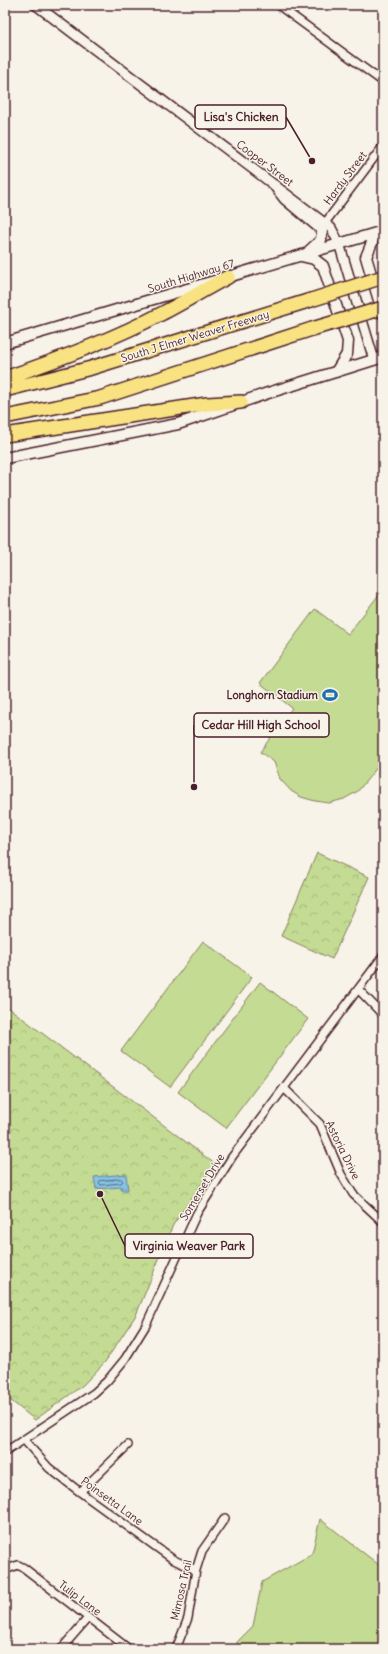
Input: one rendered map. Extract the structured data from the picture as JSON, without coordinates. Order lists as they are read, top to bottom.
{
  "streets": {
    "highway": ["South J Elmer Weaver Freeway"],
    "main road": ["South Highway 67"],
    "street": [
      "Cooper Street",
      "Hardy Street",
      "Astoria Drive",
      "Somerset Drive",
      "Poinsetta Lane",
      "Mimosa Trail",
      "Tulip Lane"
    ]
  },
  "crossings": [
    ["Cooper Street", "Hardy Street"],
    ["Cooper Street", "South Highway 67"],
    ["Astoria Drive", "Somerset Drive"],
    ["Somerset Drive", "Poinsetta Lane"],
    ["Poinsetta Lane", "Mimosa Trail"]
  ],
  "places": {
    "other": ["Lisa's Chicken", "Cedar Hill High School", "Virginia Weaver Park"],
    "sports": ["Longhorn Stadium"]
  }
}
